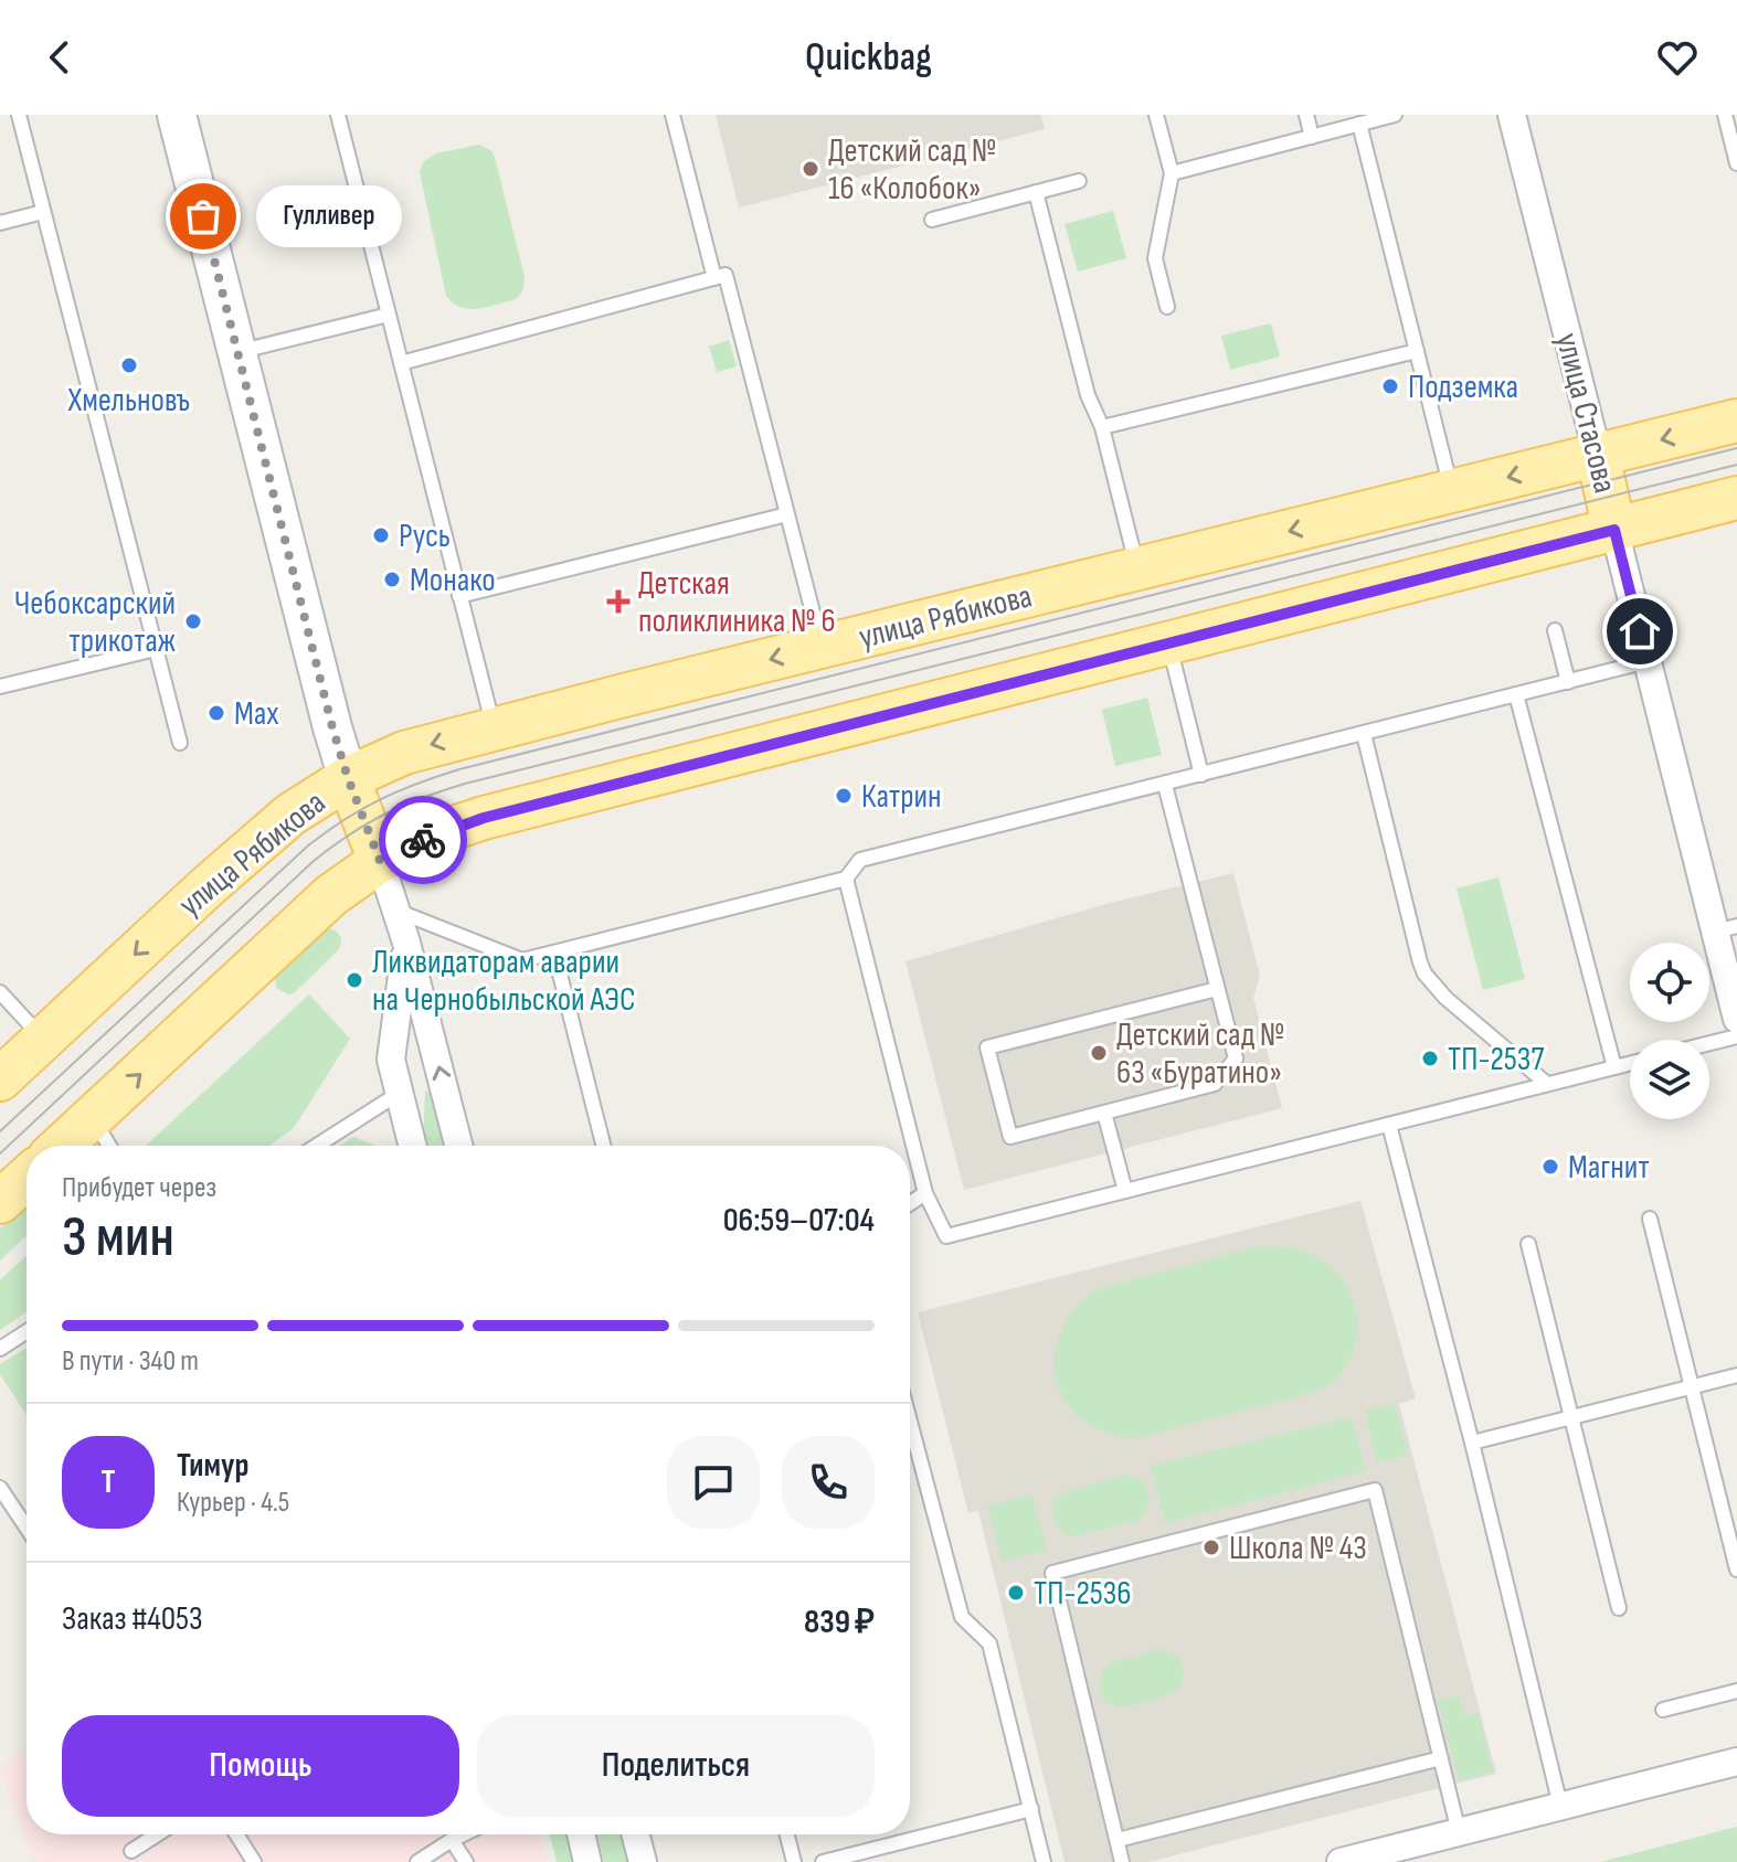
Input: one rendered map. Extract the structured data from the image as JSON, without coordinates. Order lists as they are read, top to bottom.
{
  "streets": {
    "main road": ["улица Стасова", "улица Рябикова"]
  },
  "crossings": [
    ["улица Стасова", "улица Рябикова"]
  ],
  "places": {
    "other": [
      "Детский сад № 16 «Колобок»",
      "Гулливер",
      "Хмельновъ",
      "Подземка",
      "Русь",
      "Монако",
      "Чебоксарский трикотаж",
      "Max",
      "Катрин",
      "Ликвидаторам аварии на Чернобыльской АЭС",
      "Детский сад № 63 «Буратино»",
      "ТП-2537",
      "Магнит",
      "Школа № 43",
      "ТП-2536"
    ],
    "health": ["Детская поликлиника № 6"]
  },
  "page": {
    "header": "Quickbag",
    "bubble": "Гулливер",
    "heading": ["3 мин", "Прибудет через", "06:59–07:04"],
    "panel": [
      "Тимур",
      "Курьер · 4.5",
      "Заказ #4053",
      "839 ₽"
    ],
    "bar": "В пути · 340 m",
    "round": "Т",
    "buttons": ["Помощь", "Поделиться"]
  }
}
